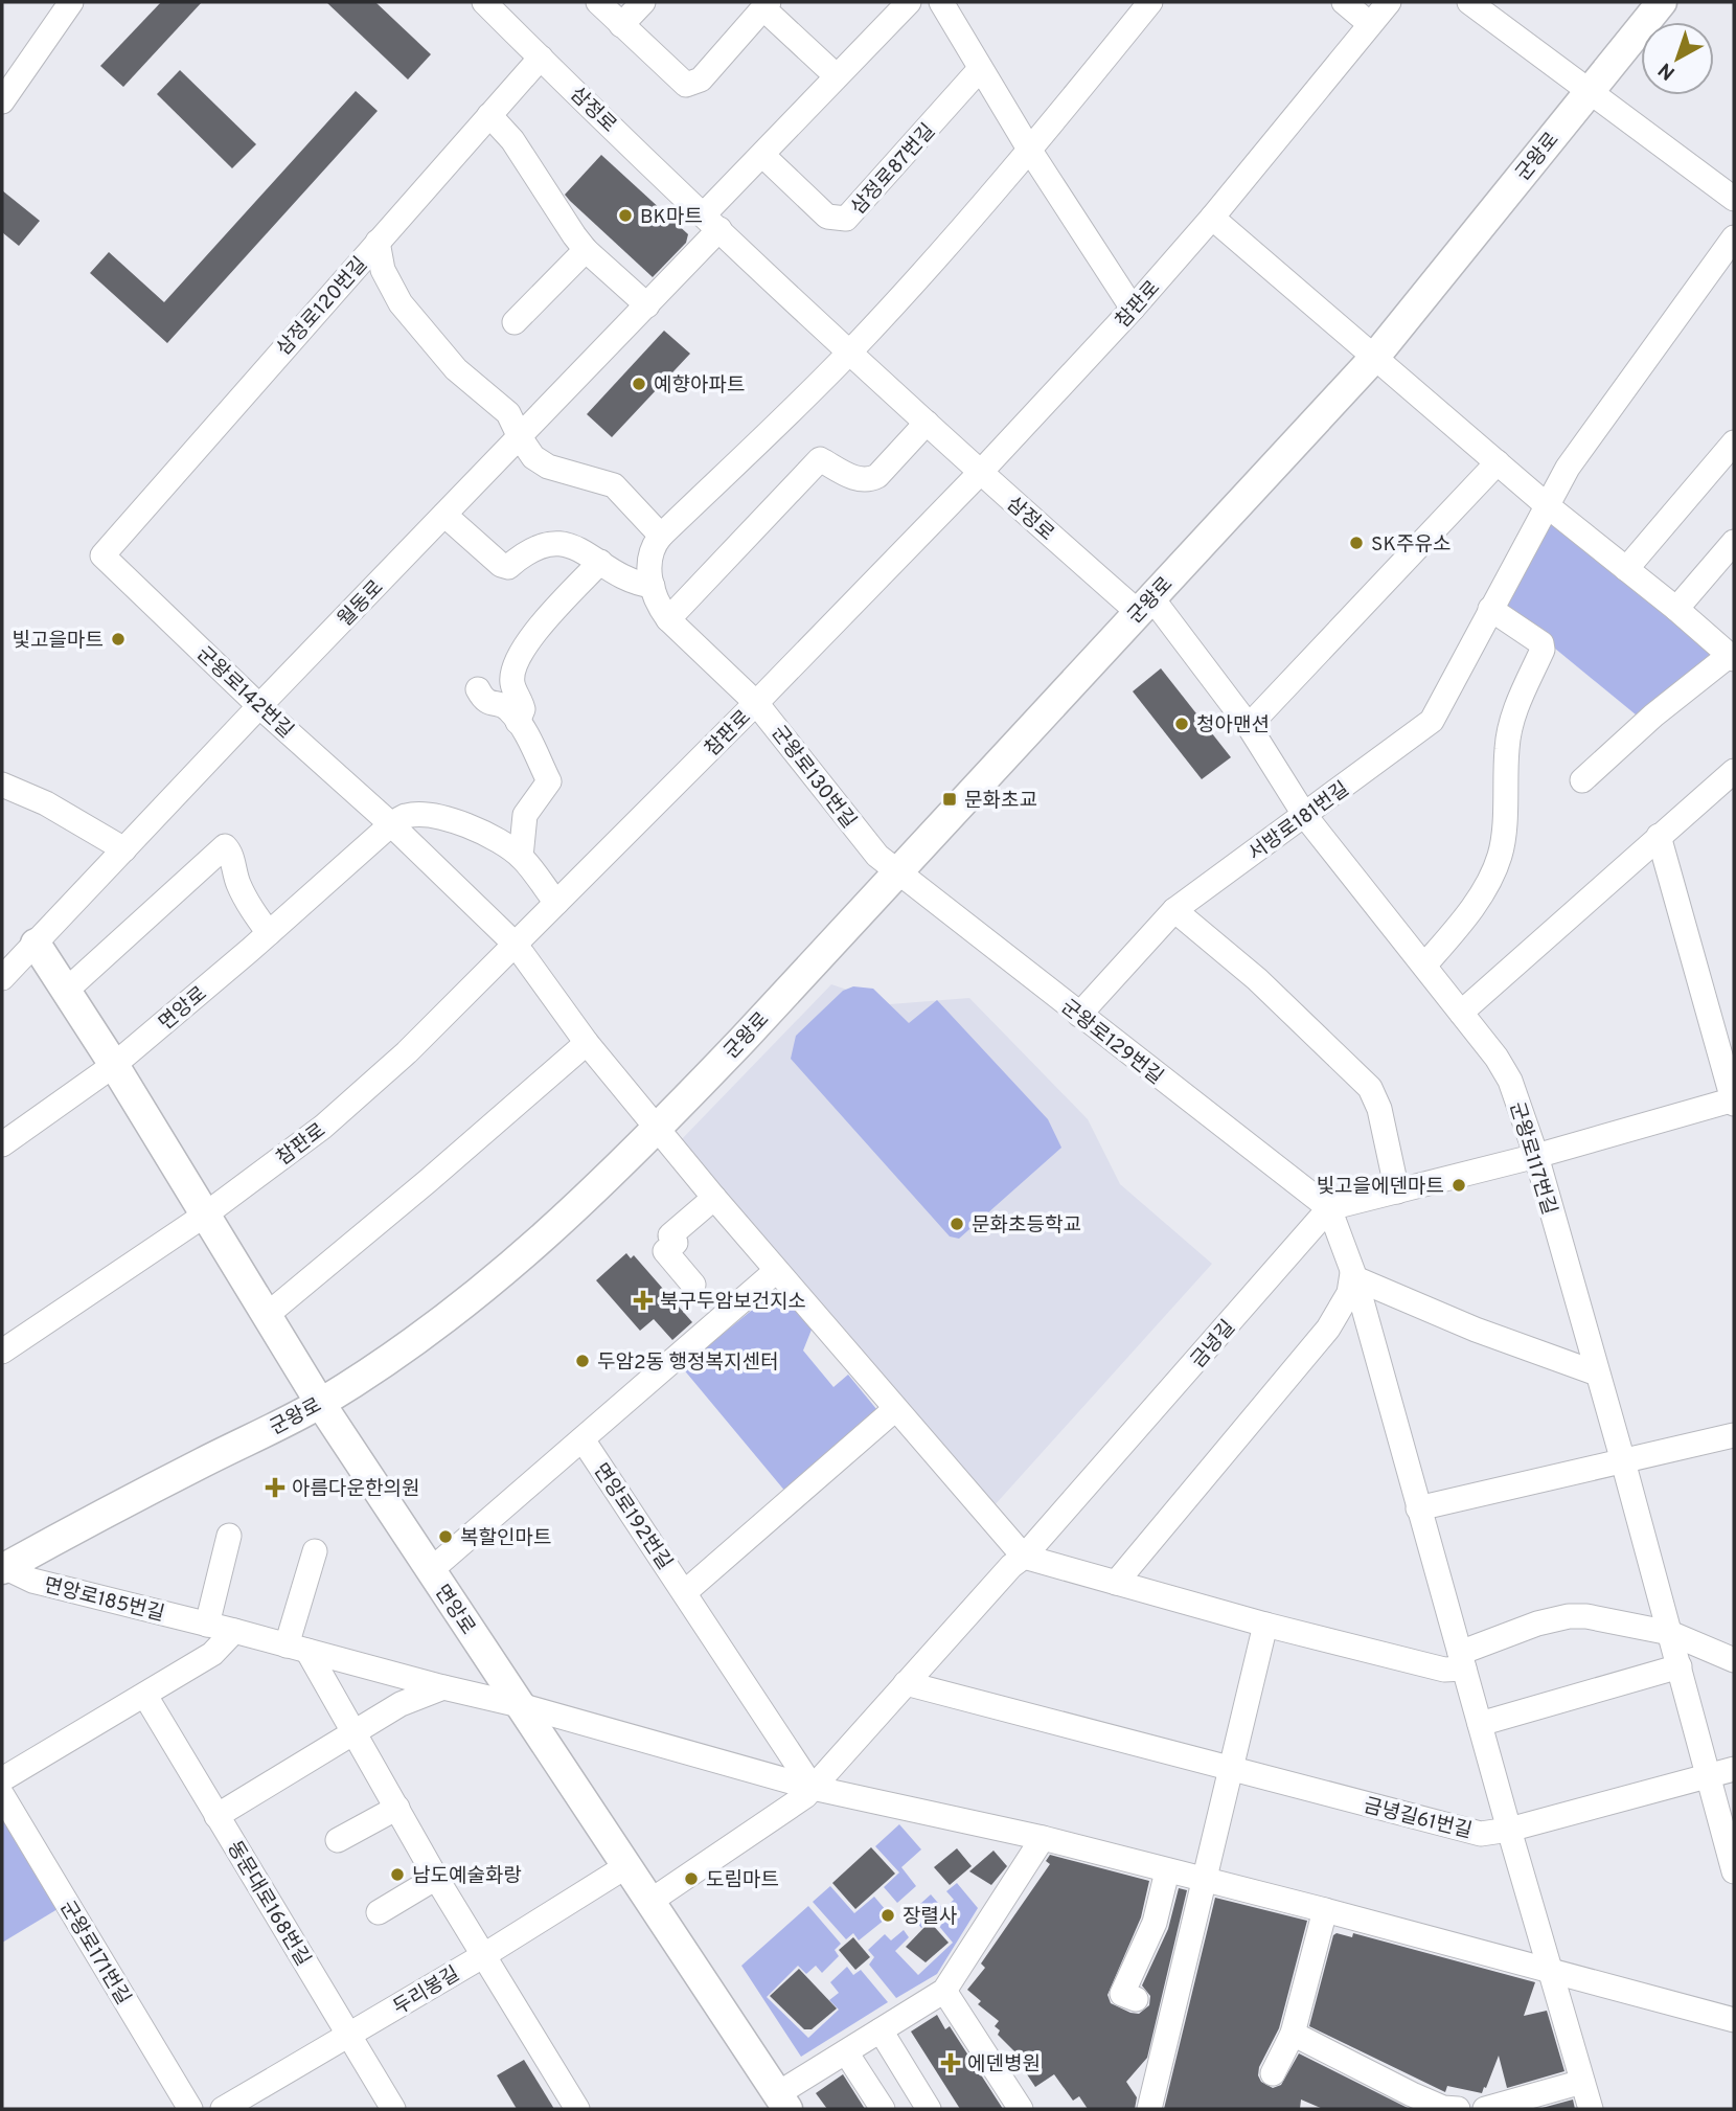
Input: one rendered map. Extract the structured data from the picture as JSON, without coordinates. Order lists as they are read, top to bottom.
{
  "streets": {
    "main road": ["군왕로", "면앙로"],
    "street": [
      "삼정로",
      "삼정로87번길",
      "참판로",
      "삼정로120번길",
      "월동로",
      "군왕로142번길",
      "군왕로130번길",
      "서방로181번길",
      "군왕로129번길",
      "군왕로117번길",
      "금녕길",
      "면앙로192번길",
      "면앙로185번길",
      "금녕길61번길",
      "동문대로168번길",
      "군왕로171번길",
      "두리봉길"
    ]
  },
  "crossings": [
    ["삼정로", "군왕로"],
    ["삼정로", "참판로"],
    ["삼정로", "삼정로120번길"],
    ["삼정로", "월동로"],
    ["삼정로", "군왕로117번길"],
    ["군왕로", "군왕로142번길"],
    ["군왕로", "군왕로130번길"],
    ["군왕로", "면앙로"],
    ["군왕로", "군왕로129번길"],
    ["군왕로", "군왕로117번길"],
    ["군왕로", "면앙로185번길"],
    ["참판로", "군왕로142번길"],
    ["참판로", "군왕로130번길"],
    ["참판로", "면앙로"],
    ["삼정로120번길", "군왕로142번길"],
    ["월동로", "군왕로142번길"],
    ["월동로", "면앙로"],
    ["군왕로142번길", "금녕길"],
    ["군왕로142번길", "면앙로192번길"],
    ["군왕로130번길", "군왕로129번길"],
    ["서방로181번길", "군왕로129번길"],
    ["서방로181번길", "군왕로117번길"],
    ["면앙로", "면앙로192번길"],
    ["면앙로", "면앙로185번길"],
    ["면앙로", "두리봉길"],
    ["군왕로129번길", "금녕길"],
    ["군왕로117번길", "금녕길61번길"],
    ["금녕길", "면앙로192번길"],
    ["금녕길", "면앙로185번길"],
    ["금녕길", "금녕길61번길"],
    ["면앙로192번길", "면앙로185번길"],
    ["동문대로168번길", "두리봉길"]
  ],
  "places": {
    "other": [
      "BK마트",
      "예향아파트",
      "SK주유소",
      "빛고을마트",
      "청아맨션",
      "빛고을에덴마트",
      "문화초등학교",
      "두암2동 행정복지센터",
      "복할인마트",
      "남도예술화랑",
      "도림마트",
      "장렬사"
    ],
    "transit": ["문화초교"],
    "health": ["북구두암보건지소", "아름다운한의원", "에덴병원"]
  },
  "north": "bottom left"
}
